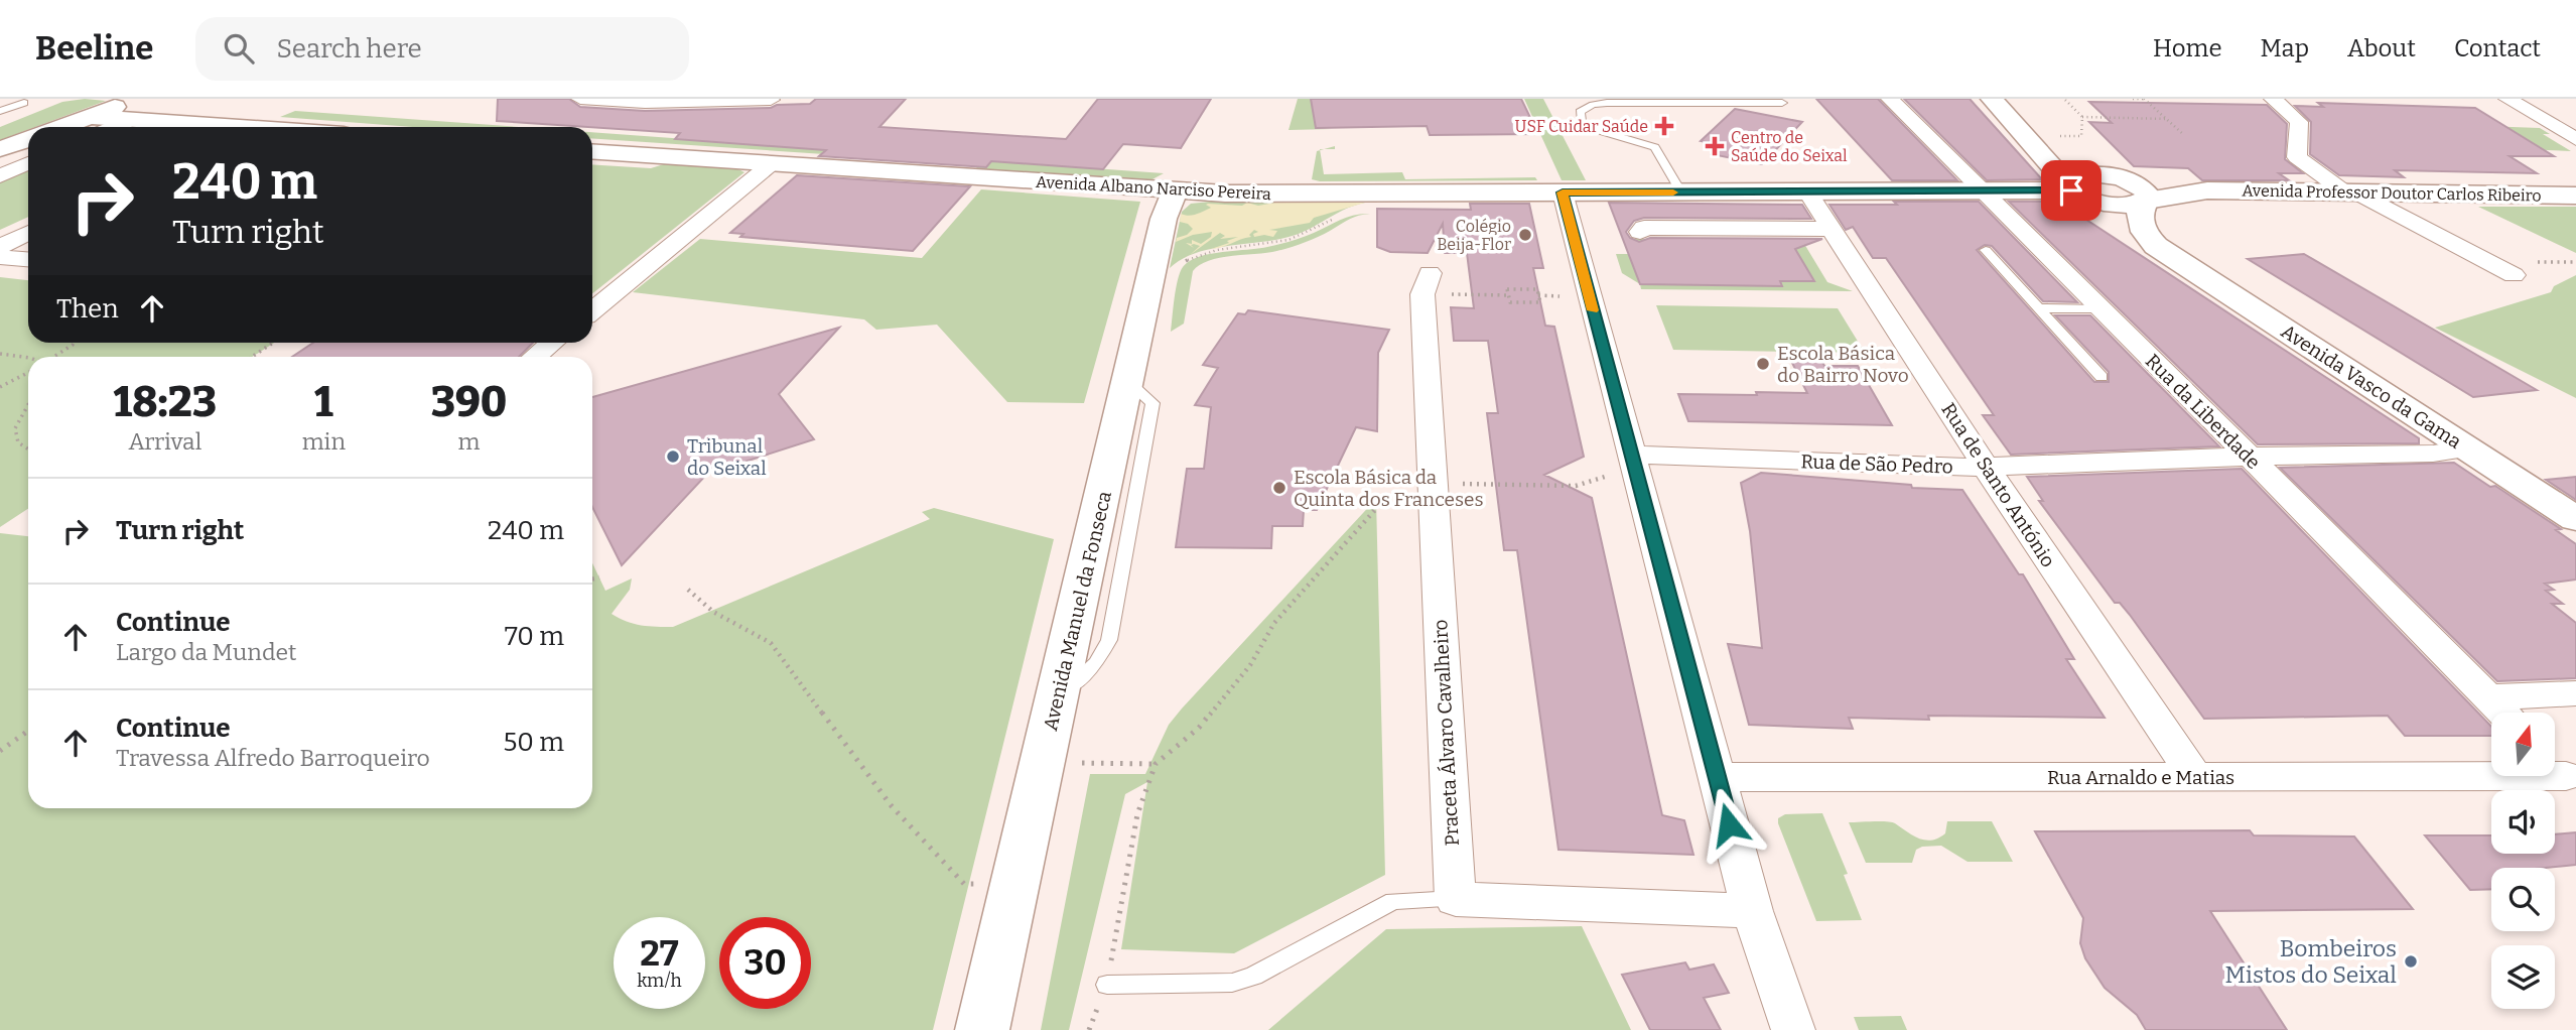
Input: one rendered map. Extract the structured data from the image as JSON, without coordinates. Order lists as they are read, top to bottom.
{
  "streets": {
    "street": [
      "Avenida Albano Narciso Pereira",
      "Avenida Professor Doutor Carlos Ribeiro",
      "Avenida Vasco da Gama",
      "Rua da Liberdade",
      "Rua de São Pedro",
      "Rua de Santo António",
      "Avenida Manuel da Fonseca",
      "Praceta Álvaro Cavalheiro",
      "Rua Arnaldo e Matias"
    ]
  },
  "crossings": [
    ["Avenida Albano Narciso Pereira", "Avenida Vasco da Gama"],
    ["Avenida Albano Narciso Pereira", "Rua da Liberdade"],
    ["Avenida Albano Narciso Pereira", "Rua de Santo António"],
    ["Avenida Albano Narciso Pereira", "Avenida Manuel da Fonseca"],
    ["Avenida Vasco da Gama", "Rua de São Pedro"],
    ["Rua da Liberdade", "Rua de São Pedro"],
    ["Rua de São Pedro", "Rua de Santo António"],
    ["Rua de Santo António", "Rua Arnaldo e Matias"]
  ],
  "places": {
    "health": ["USF Cuidar Saúde", "Centro de Saúde do Seixal"],
    "other": [
      "Colégio Beija-Flor",
      "Escola Básica do Bairro Novo",
      "Tribunal do Seixal",
      "Escola Básica da Quinta dos Franceses",
      "Bombeiros Mistos do Seixal"
    ]
  },
  "north": "top",
  "page": {
    "header": "Beeline",
    "search": "Search here",
    "nav": [
      "Home",
      "Map",
      "About",
      "Contact"
    ],
    "turn": ["240 m", "Turn right"],
    "then": "Then",
    "eta": [
      "18:23",
      "Arrival",
      "1",
      "min",
      "390",
      "m"
    ],
    "list": [
      {
        "name": "Turn right",
        "value": "240 m"
      },
      {
        "name": "Continue",
        "note": "Largo da Mundet",
        "value": "70 m"
      },
      {
        "name": "Continue",
        "note": "Travessa Alfredo Barroqueiro",
        "value": "50 m"
      }
    ],
    "speed": "27 km/h",
    "limit": "30"
  }
}
